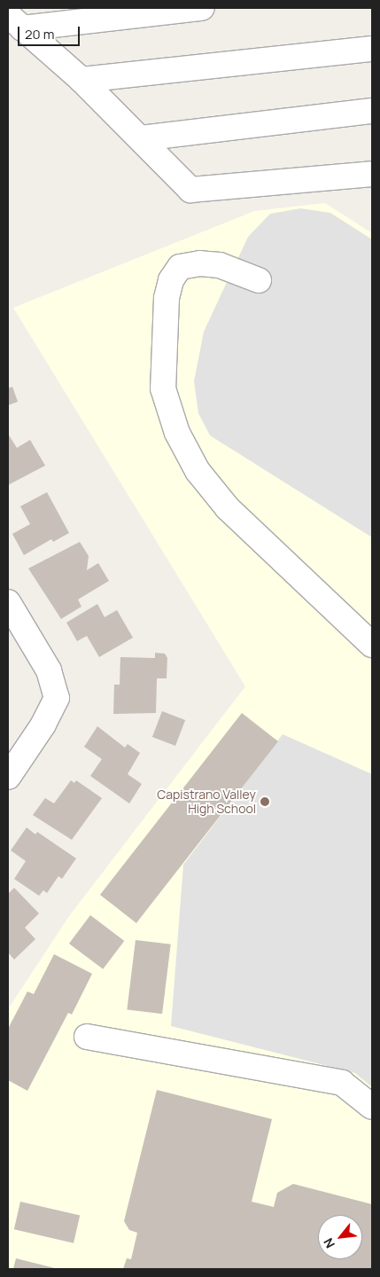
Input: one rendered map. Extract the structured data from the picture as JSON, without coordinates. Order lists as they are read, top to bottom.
{
  "places": ["Capistrano Valley High School"],
  "scale_bar": "20 m",
  "north": "bottom left"
}
